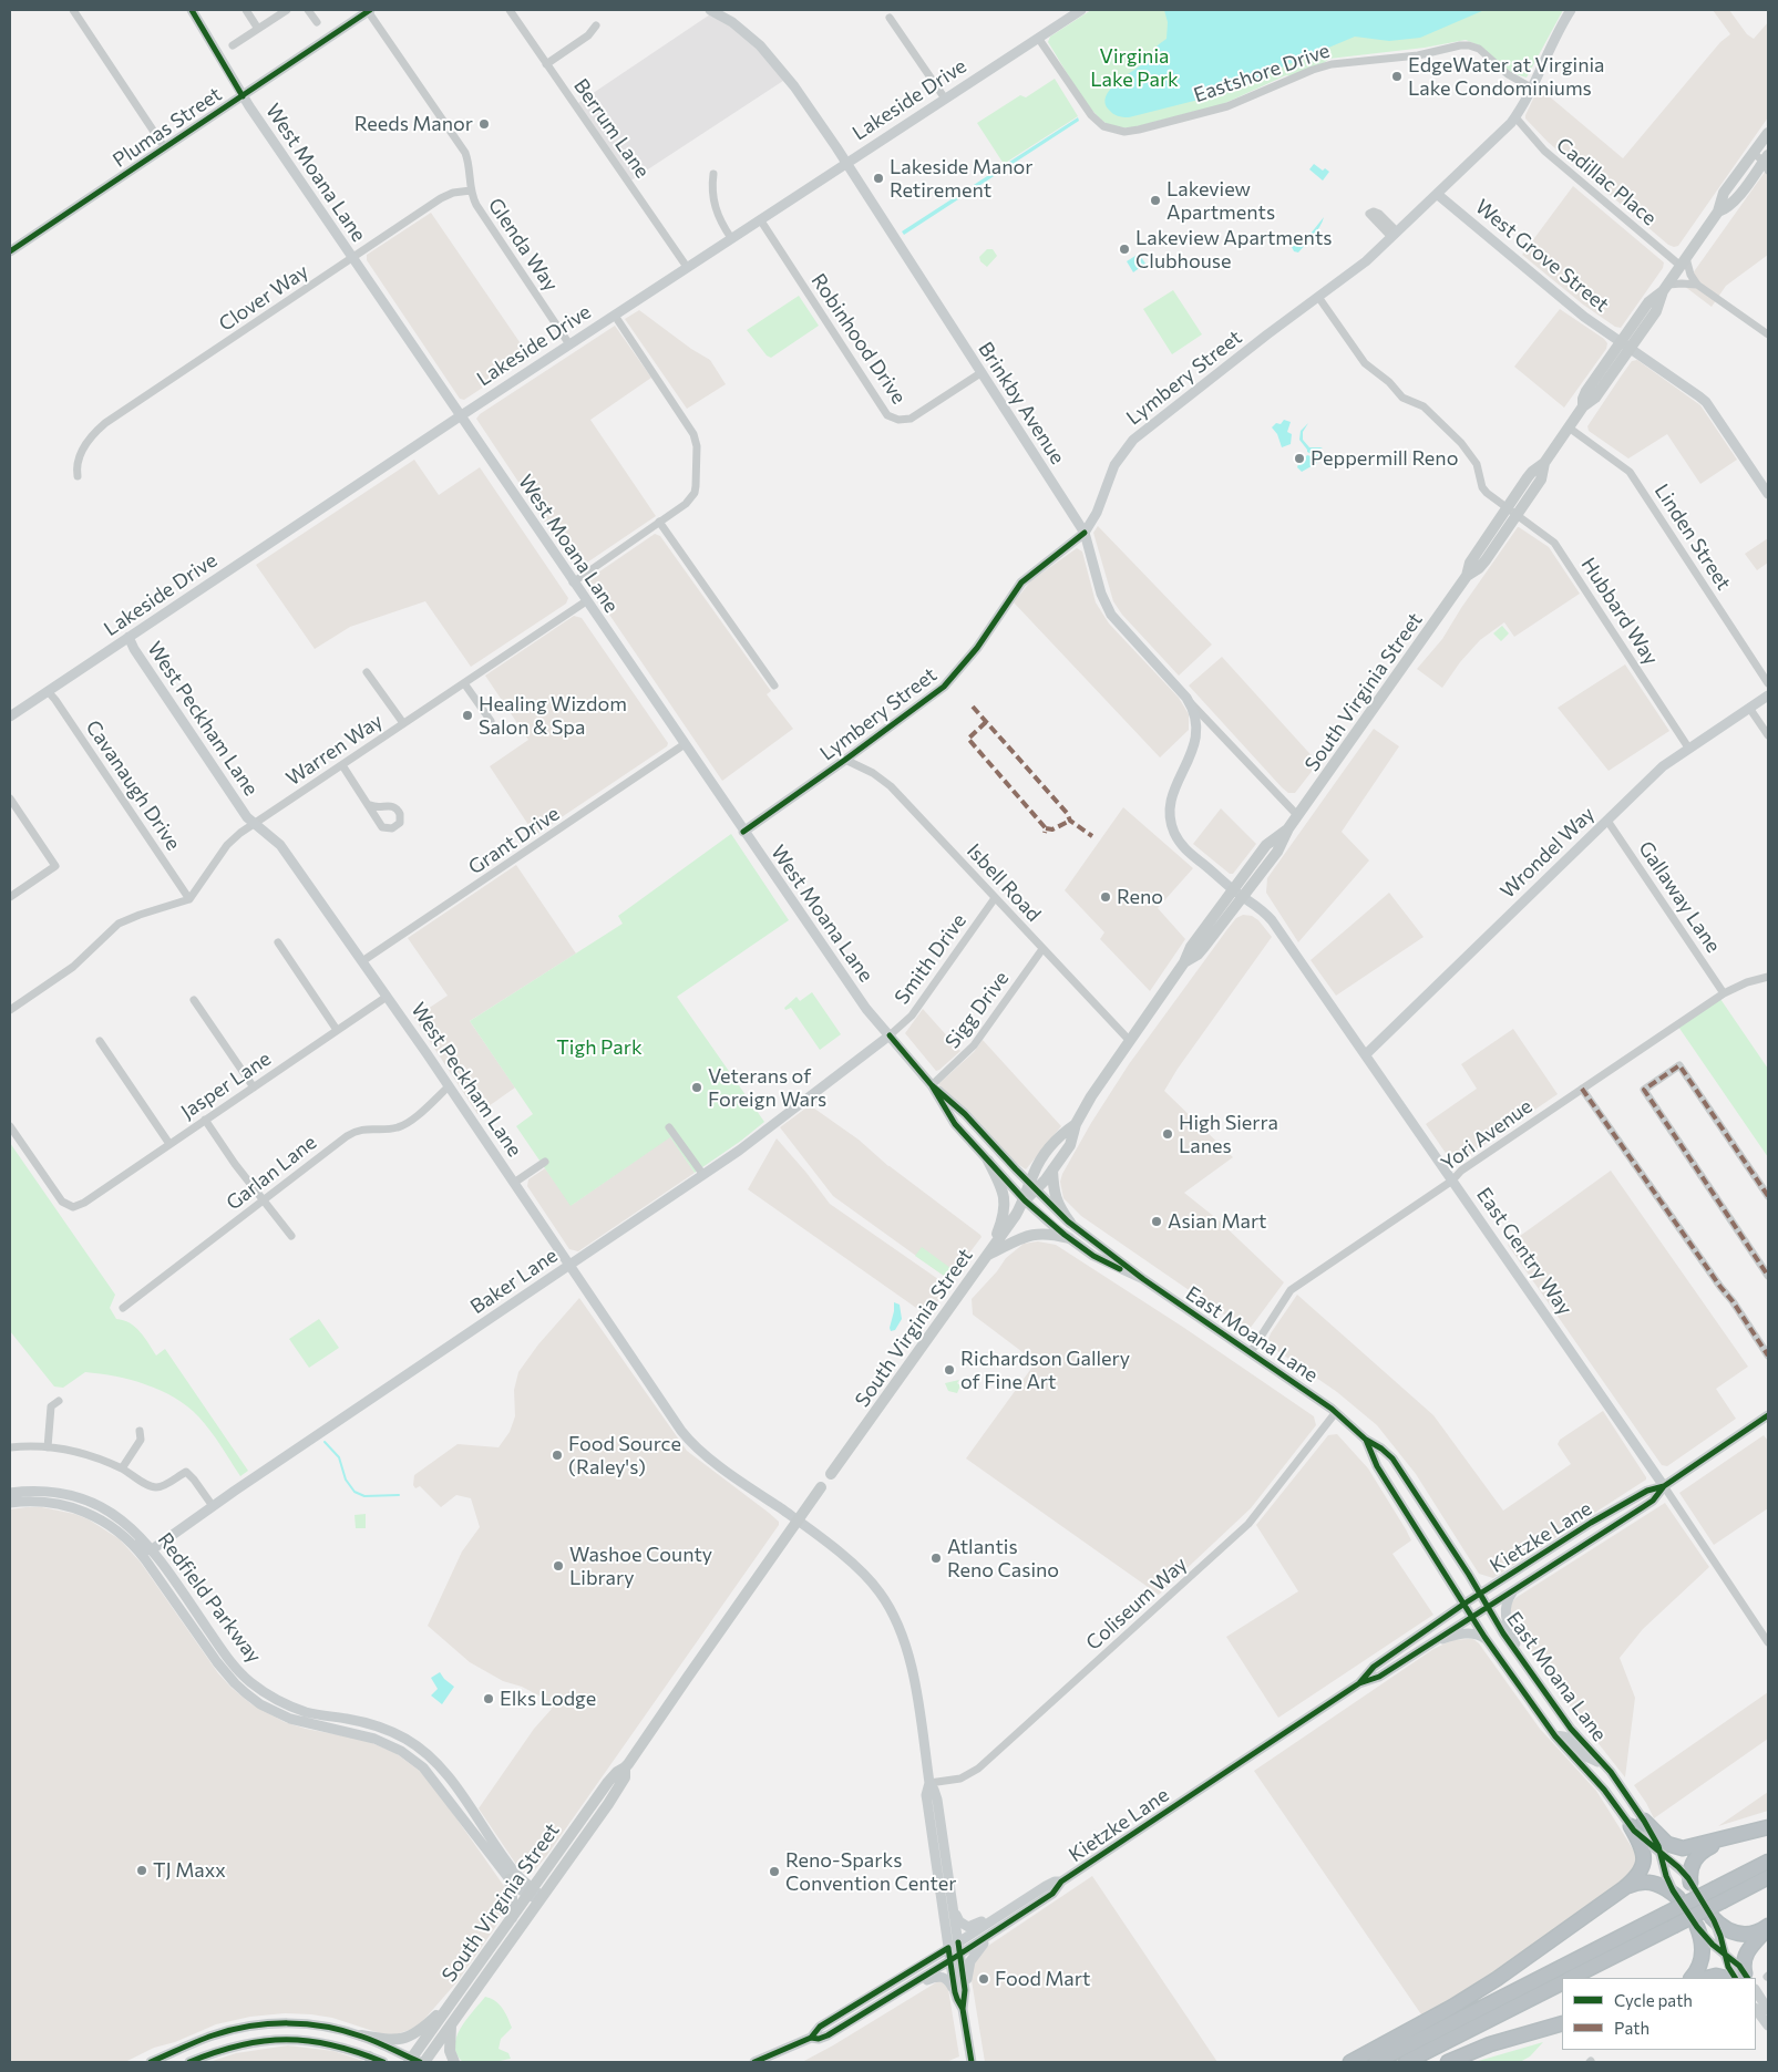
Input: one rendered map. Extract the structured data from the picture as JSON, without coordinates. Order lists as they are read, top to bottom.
{
  "streets": {
    "main road": ["South Virginia Street"],
    "street": [
      "Eastshore Drive",
      "Lakeside Drive",
      "Plumas Street",
      "Berrum Lane",
      "West Moana Lane",
      "Cadillac Place",
      "Glenda Way",
      "West Grove Street",
      "Clover Way",
      "Robinhood Drive",
      "Lymbery Street",
      "Brinkby Avenue",
      "Linden Street",
      "Hubbard Way",
      "West Peckham Lane",
      "Warren Way",
      "Cavanaugh Drive",
      "Grant Drive",
      "Wrondel Way",
      "Isbell Road",
      "Gallaway Lane",
      "Smith Drive",
      "Sigg Drive",
      "Jasper Lane",
      "Yori Avenue",
      "Garlan Lane",
      "East Gentry Way",
      "Baker Lane",
      "East Moana Lane",
      "Kietzke Lane",
      "Redfield Parkway",
      "Coliseum Way"
    ]
  },
  "crossings": [
    ["Eastshore Drive", "Lakeside Drive"],
    ["Eastshore Drive", "Lymbery Street"],
    ["Lakeside Drive", "Berrum Lane"],
    ["Lakeside Drive", "West Moana Lane"],
    ["Lakeside Drive", "Glenda Way"],
    ["Lakeside Drive", "Robinhood Drive"],
    ["Lakeside Drive", "Brinkby Avenue"],
    ["Lakeside Drive", "West Peckham Lane"],
    ["Lakeside Drive", "Cavanaugh Drive"],
    ["Plumas Street", "West Moana Lane"],
    ["West Moana Lane", "Clover Way"],
    ["West Moana Lane", "Lymbery Street"],
    ["West Moana Lane", "South Virginia Street"],
    ["West Moana Lane", "Warren Way"],
    ["West Moana Lane", "Grant Drive"],
    ["West Moana Lane", "Smith Drive"],
    ["West Moana Lane", "Sigg Drive"],
    ["West Moana Lane", "Baker Lane"],
    ["West Moana Lane", "East Moana Lane"],
    ["Cadillac Place", "Lymbery Street"],
    ["Cadillac Place", "South Virginia Street"],
    ["Glenda Way", "Clover Way"],
    ["West Grove Street", "Lymbery Street"],
    ["West Grove Street", "South Virginia Street"],
    ["Robinhood Drive", "Brinkby Avenue"],
    ["Lymbery Street", "Brinkby Avenue"],
    ["Lymbery Street", "Hubbard Way"],
    ["Lymbery Street", "Isbell Road"],
    ["Brinkby Avenue", "South Virginia Street"],
    ["Brinkby Avenue", "East Gentry Way"],
    ["Linden Street", "South Virginia Street"],
    ["Hubbard Way", "South Virginia Street"],
    ["Hubbard Way", "Wrondel Way"],
    ["South Virginia Street", "West Peckham Lane"],
    ["South Virginia Street", "Isbell Road"],
    ["South Virginia Street", "East Gentry Way"],
    ["South Virginia Street", "East Moana Lane"],
    ["South Virginia Street", "Redfield Parkway"],
    ["West Peckham Lane", "Warren Way"],
    ["West Peckham Lane", "Grant Drive"],
    ["West Peckham Lane", "Jasper Lane"],
    ["West Peckham Lane", "Garlan Lane"],
    ["West Peckham Lane", "Baker Lane"],
    ["West Peckham Lane", "Coliseum Way"],
    ["Warren Way", "Cavanaugh Drive"],
    ["Wrondel Way", "Gallaway Lane"],
    ["Wrondel Way", "East Gentry Way"],
    ["Isbell Road", "Smith Drive"],
    ["Isbell Road", "Sigg Drive"],
    ["Gallaway Lane", "Yori Avenue"],
    ["Smith Drive", "Baker Lane"],
    ["Yori Avenue", "East Gentry Way"],
    ["Yori Avenue", "East Moana Lane"],
    ["East Gentry Way", "Kietzke Lane"],
    ["Baker Lane", "Redfield Parkway"],
    ["East Moana Lane", "Kietzke Lane"],
    ["East Moana Lane", "Coliseum Way"]
  ],
  "parks": ["Virginia Lake Park", "Tigh Park"],
  "places": [
    "EdgeWater at Virginia Lake Condominiums",
    "Reeds Manor",
    "Lakeside Manor Retirement",
    "Lakeview Apartments",
    "Lakeview Apartments Clubhouse",
    "Peppermill Reno",
    "Healing Wizdom Salon & Spa",
    "Reno",
    "Veterans of Foreign Wars",
    "High Sierra Lanes",
    "Asian Mart",
    "Richardson Gallery of Fine Art",
    "Food Source (Raley's)",
    "Atlantis Reno Casino",
    "Washoe County Library",
    "Elks Lodge",
    "TJ Maxx",
    "Reno-Sparks Convention Center",
    "Food Mart"
  ],
  "legend": ["Cycle path", "Path"]
}
